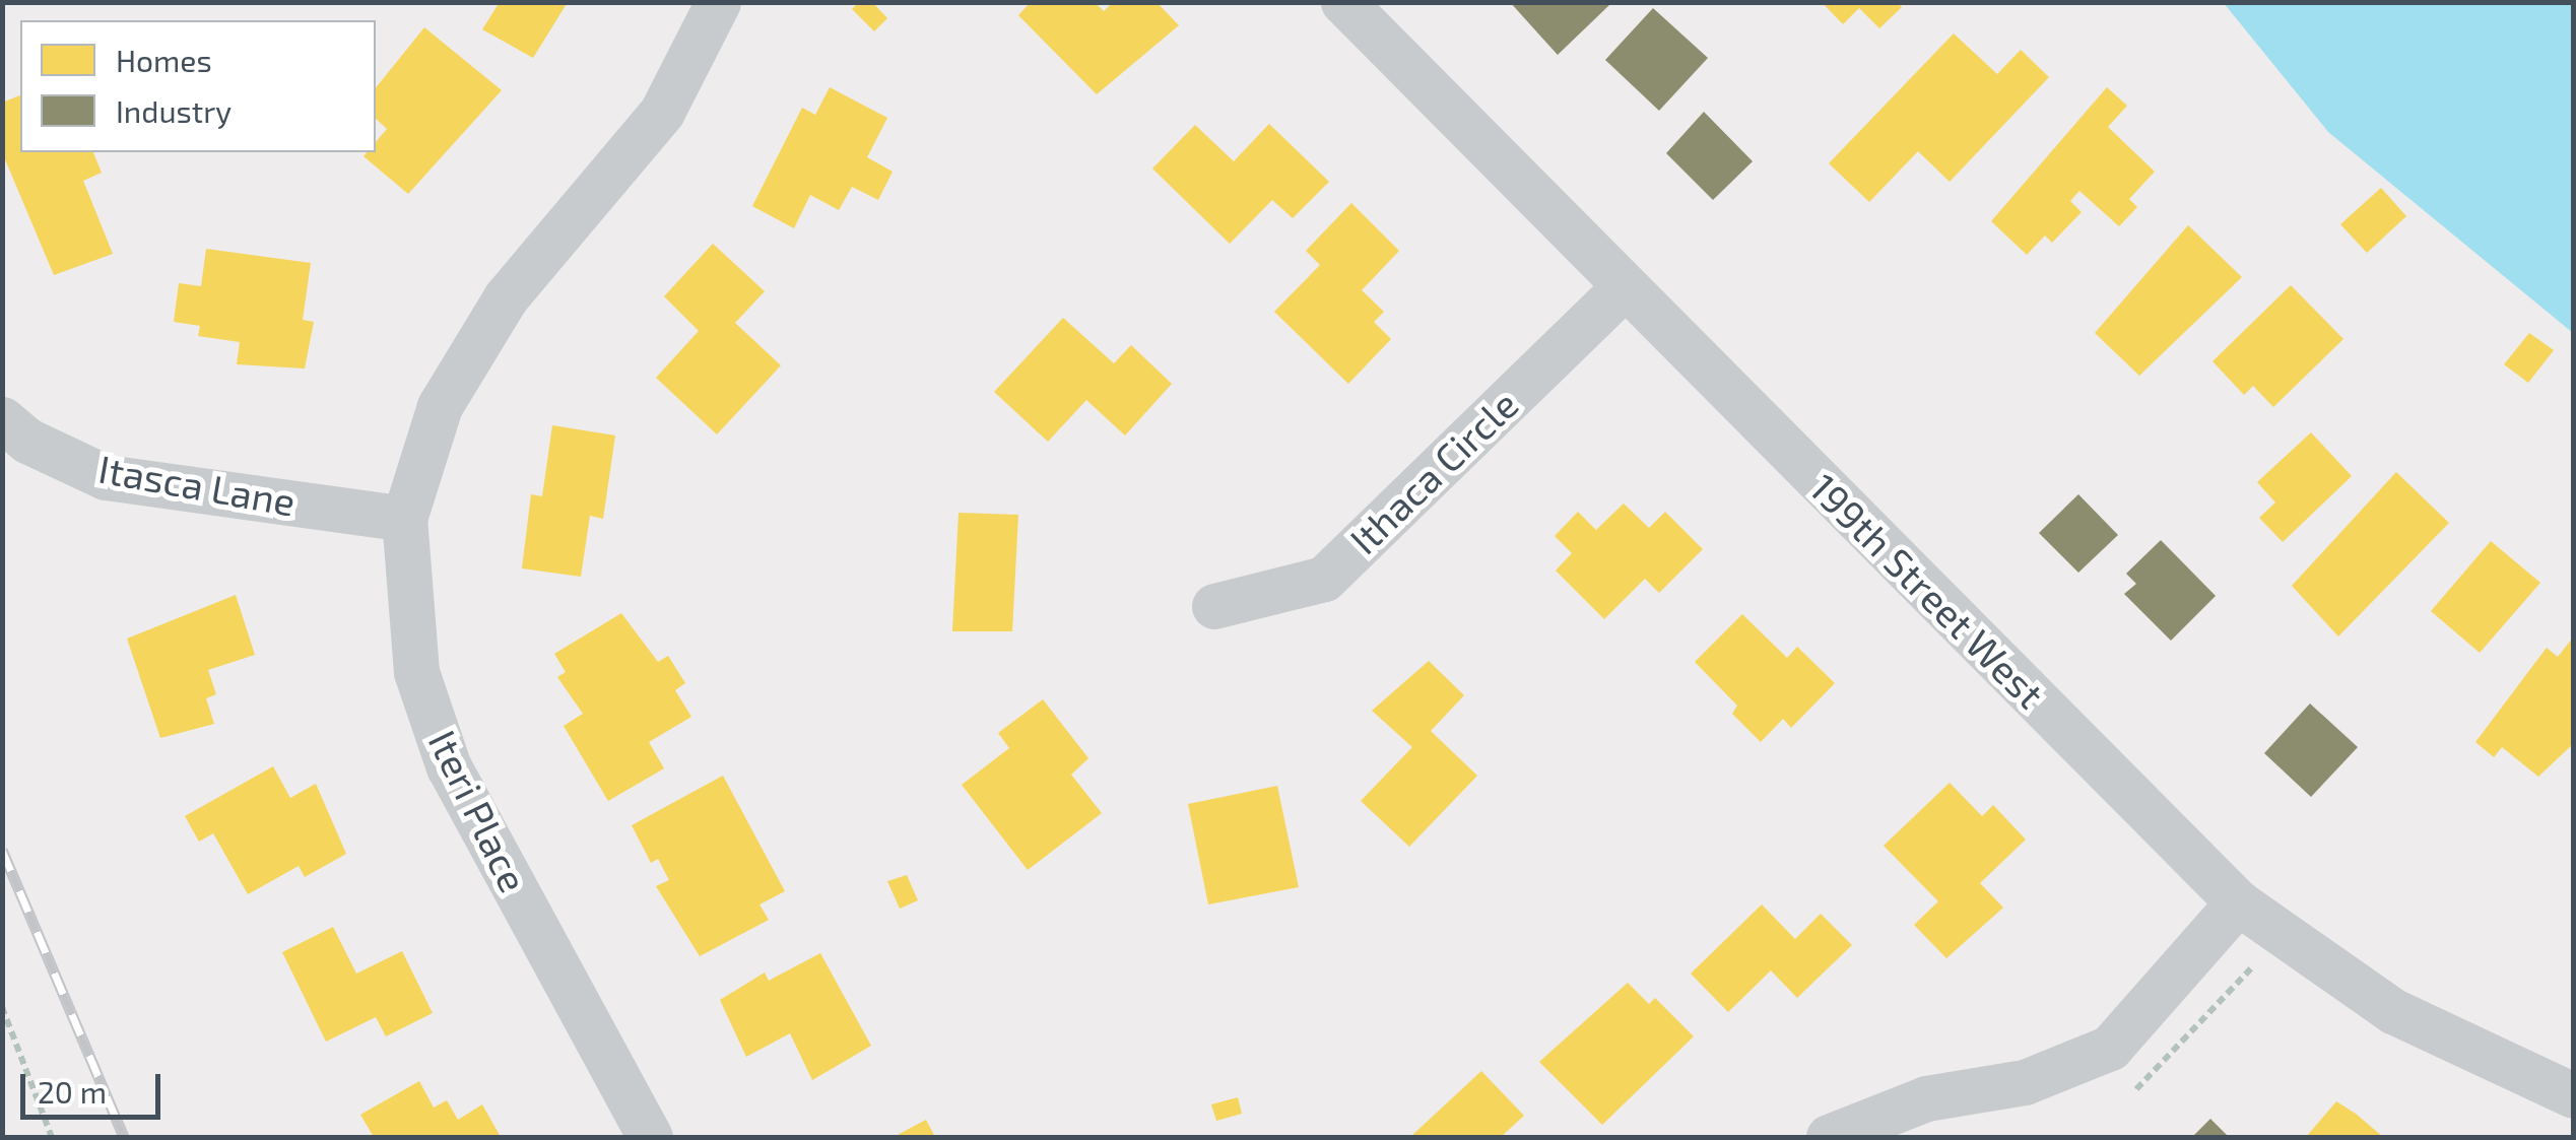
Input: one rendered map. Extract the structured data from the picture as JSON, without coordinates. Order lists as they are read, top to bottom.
{
  "streets": {
    "street": [
      "Ithaca Circle",
      "Itasca Lane",
      "199th Street West",
      "Iteri Place"
    ]
  },
  "crossings": [
    ["Ithaca Circle", "199th Street West"],
    ["Itasca Lane", "Iteri Place"]
  ],
  "legend": ["Homes", "Industry"],
  "scale_bar": "20 m"
}
